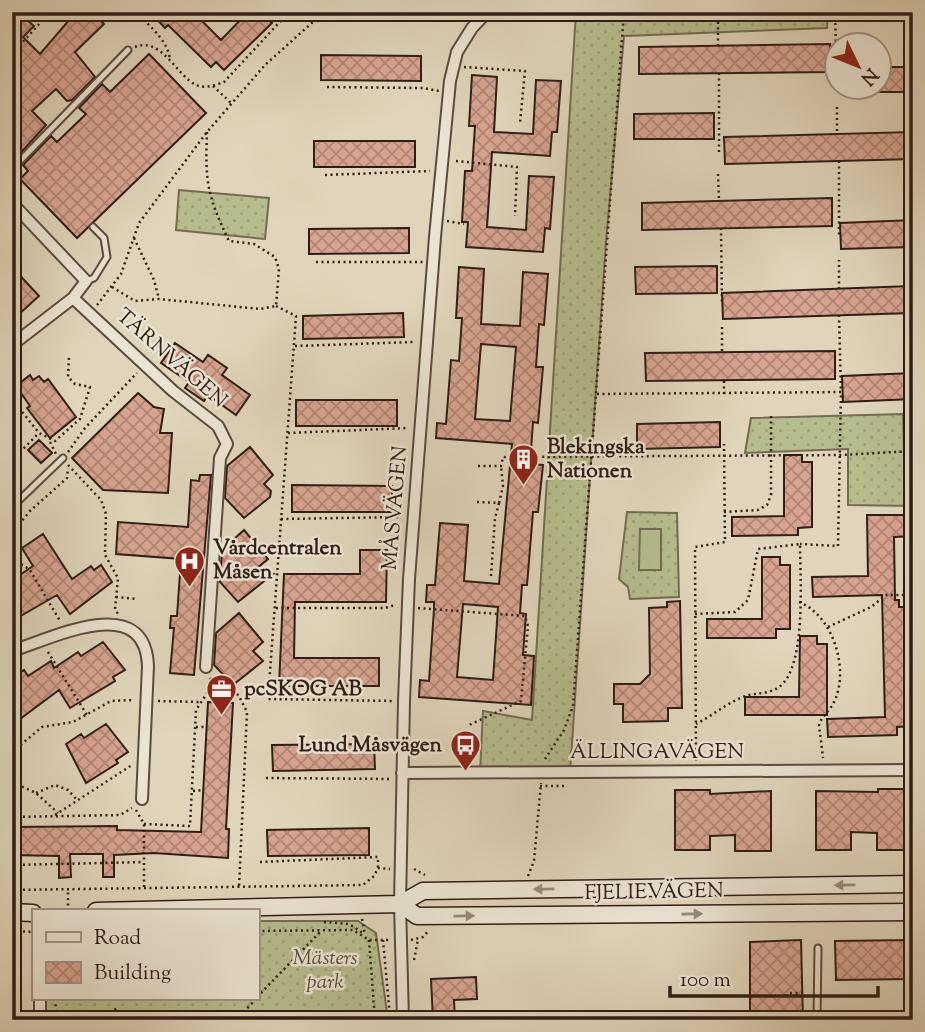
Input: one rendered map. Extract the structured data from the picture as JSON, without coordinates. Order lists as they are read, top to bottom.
{
  "streets": {
    "main road": ["FJELIEVÄGEN"],
    "street": ["TÄRNVÄGEN", "MÅSVÄGEN", "ÄLLINGAVÄGEN"]
  },
  "crossings": [
    ["MÅSVÄGEN", "ÄLLINGAVÄGEN"],
    ["MÅSVÄGEN", "FJELIEVÄGEN"]
  ],
  "parks": ["Mästers park"],
  "places": {
    "building": ["Blekingska Nationen"],
    "hospital": ["Vårdcentralen Måsen"],
    "office": ["pcSKOG AB"],
    "bus stop": ["Lund Måsvägen"]
  },
  "legend": ["Road", "Building"],
  "scale_bar": "100 m",
  "north": "bottom right"
}
